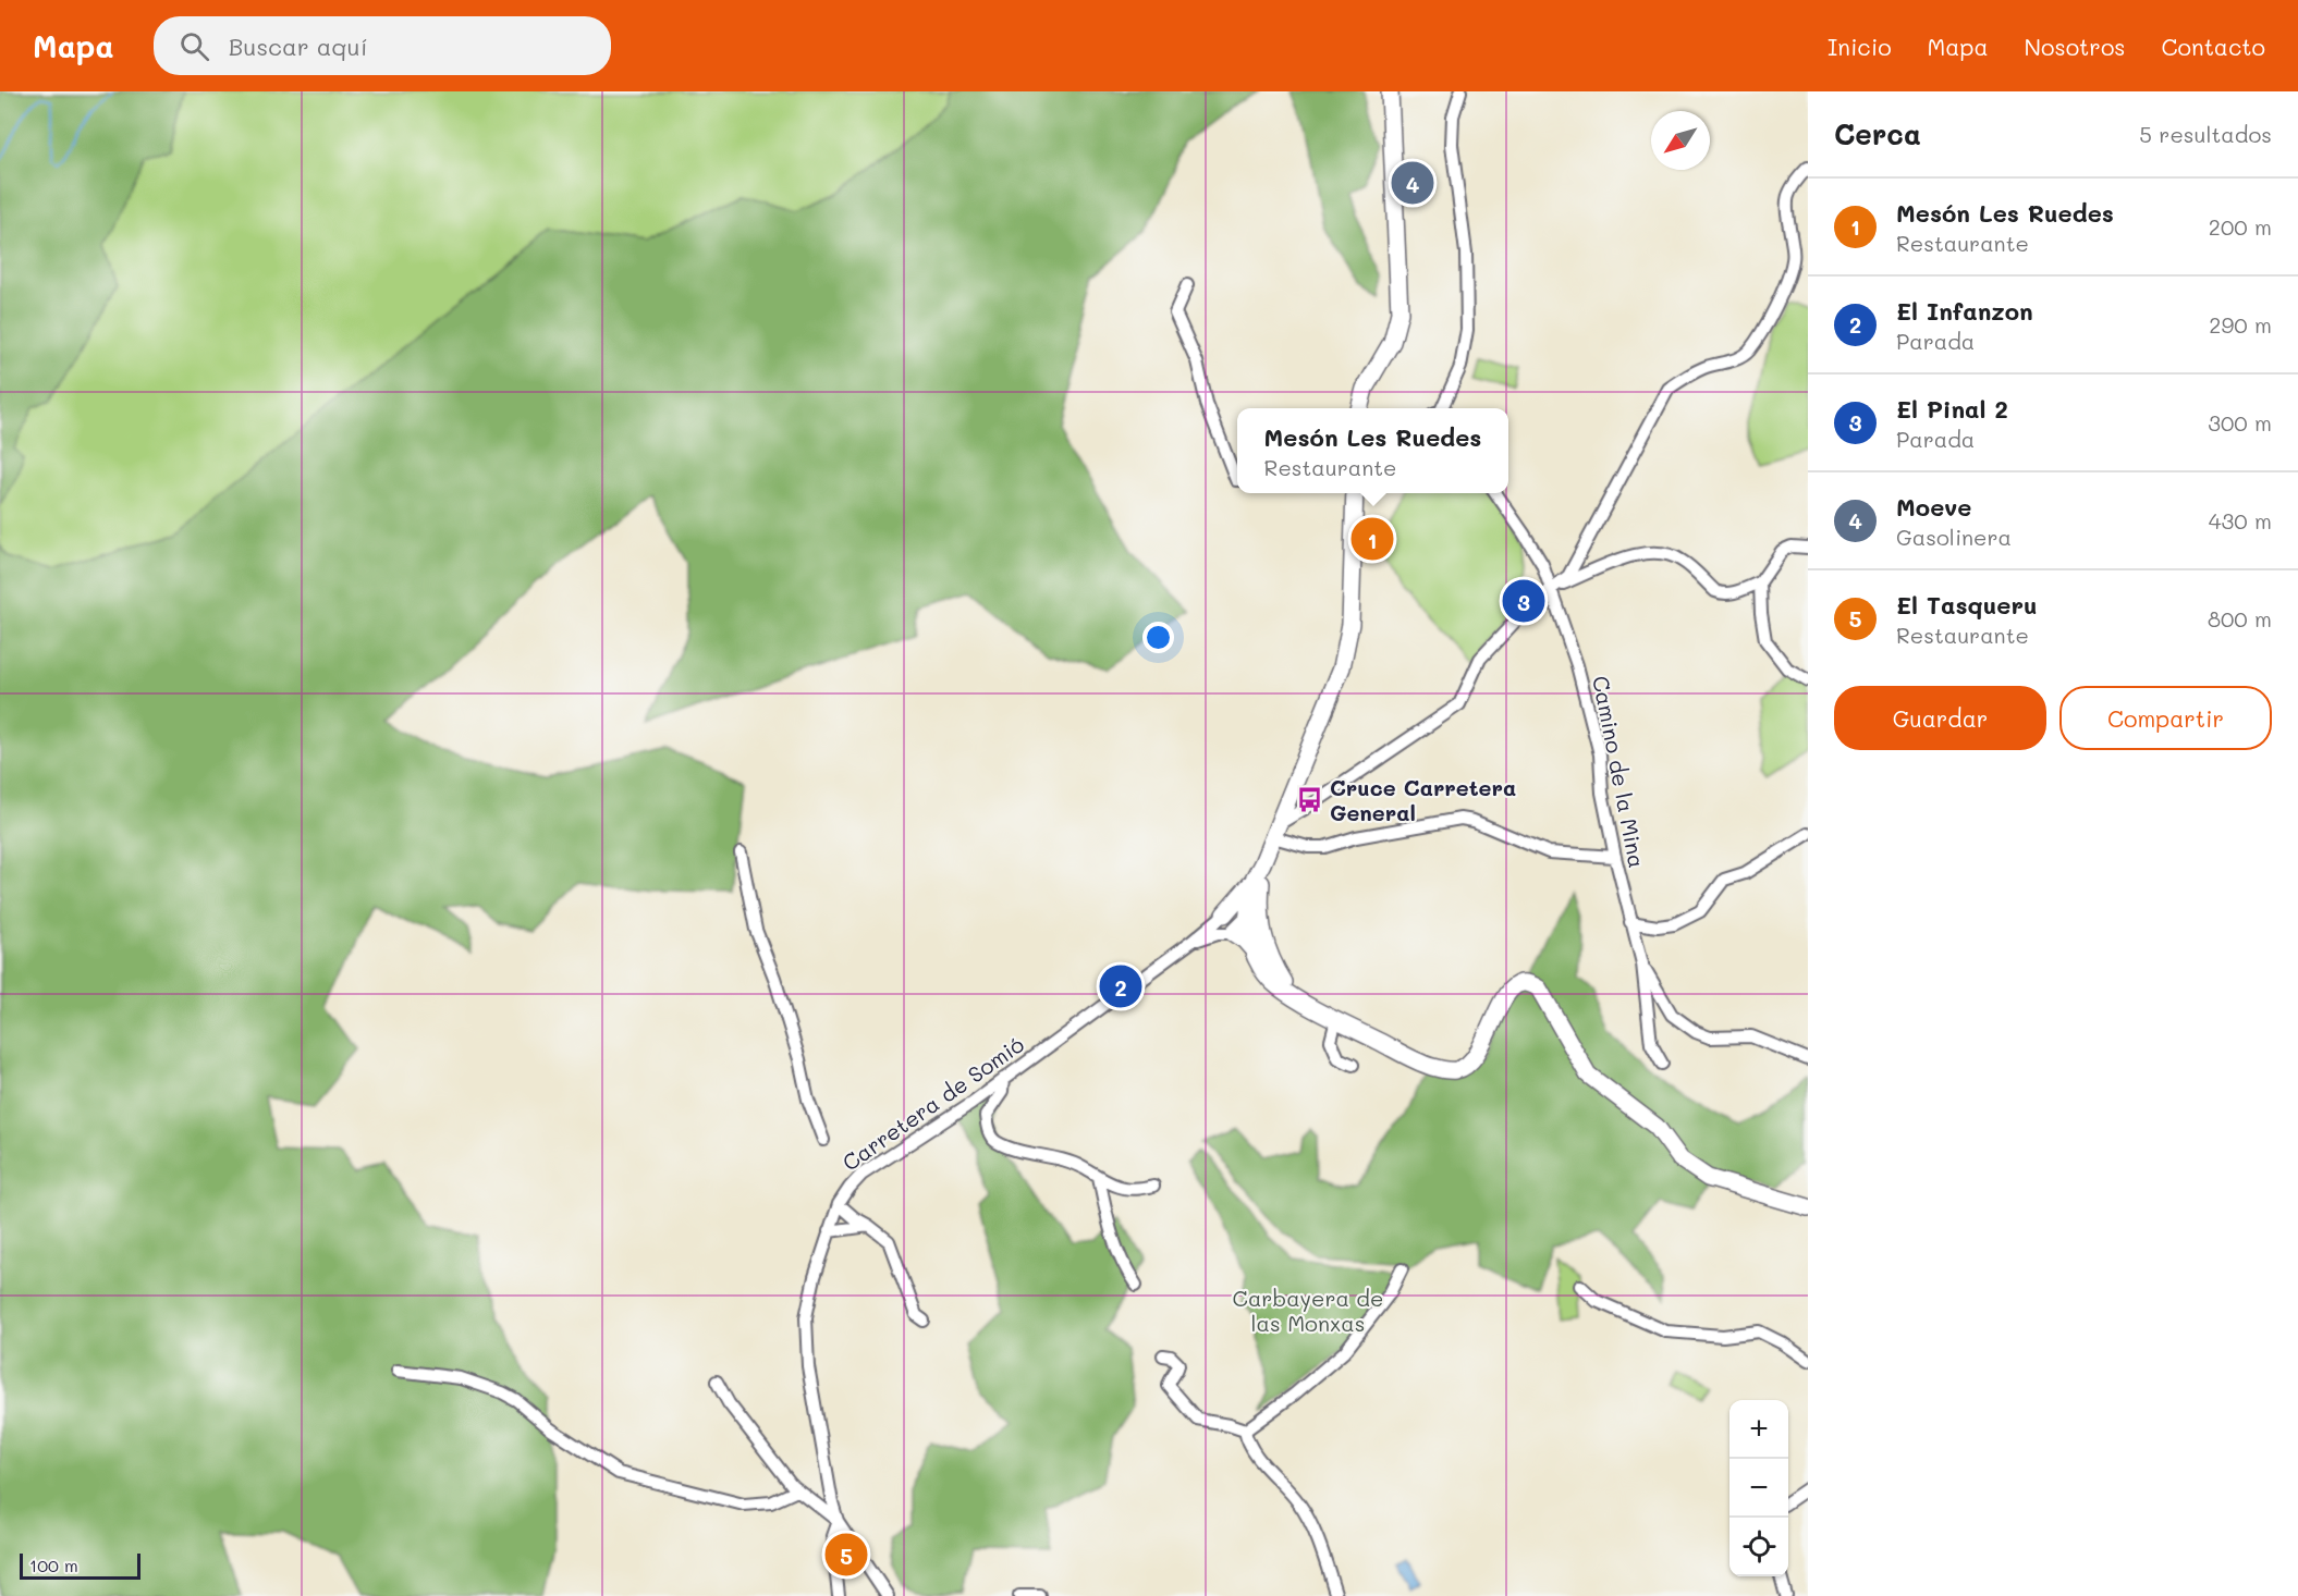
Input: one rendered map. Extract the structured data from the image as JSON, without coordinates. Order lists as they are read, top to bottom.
{
  "streets": {
    "street": ["Camino de la Mina", "Carretera de Somió"]
  },
  "parks": ["Carbayera de las Monxas"],
  "places": {
    "bus stop": ["Cruce Carretera General"]
  },
  "scale_bar": "100 m",
  "north": "bottom left",
  "page": {
    "header": "Mapa",
    "search": "Buscar aquí",
    "nav": [
      "Inicio",
      "Mapa",
      "Nosotros",
      "Contacto"
    ],
    "heading": ["Cerca", "5 resultados"],
    "pins": [
      "4",
      "1",
      "3",
      "2",
      "5"
    ],
    "list": [
      {
        "mark": "1",
        "name": "Mesón Les Ruedes",
        "note": "Restaurante",
        "value": "200 m"
      },
      {
        "mark": "2",
        "name": "El Infanzon",
        "note": "Parada",
        "value": "290 m"
      },
      {
        "mark": "3",
        "name": "El Pinal 2",
        "note": "Parada",
        "value": "300 m"
      },
      {
        "mark": "4",
        "name": "Moeve",
        "note": "Gasolinera",
        "value": "430 m"
      },
      {
        "mark": "5",
        "name": "El Tasqueru",
        "note": "Restaurante",
        "value": "800 m"
      }
    ],
    "popup": ["Mesón Les Ruedes", "Restaurante"],
    "buttons": ["Guardar", "Compartir"],
    "map_buttons": ["+", "−"],
    "scale": "100 m"
  }
}
